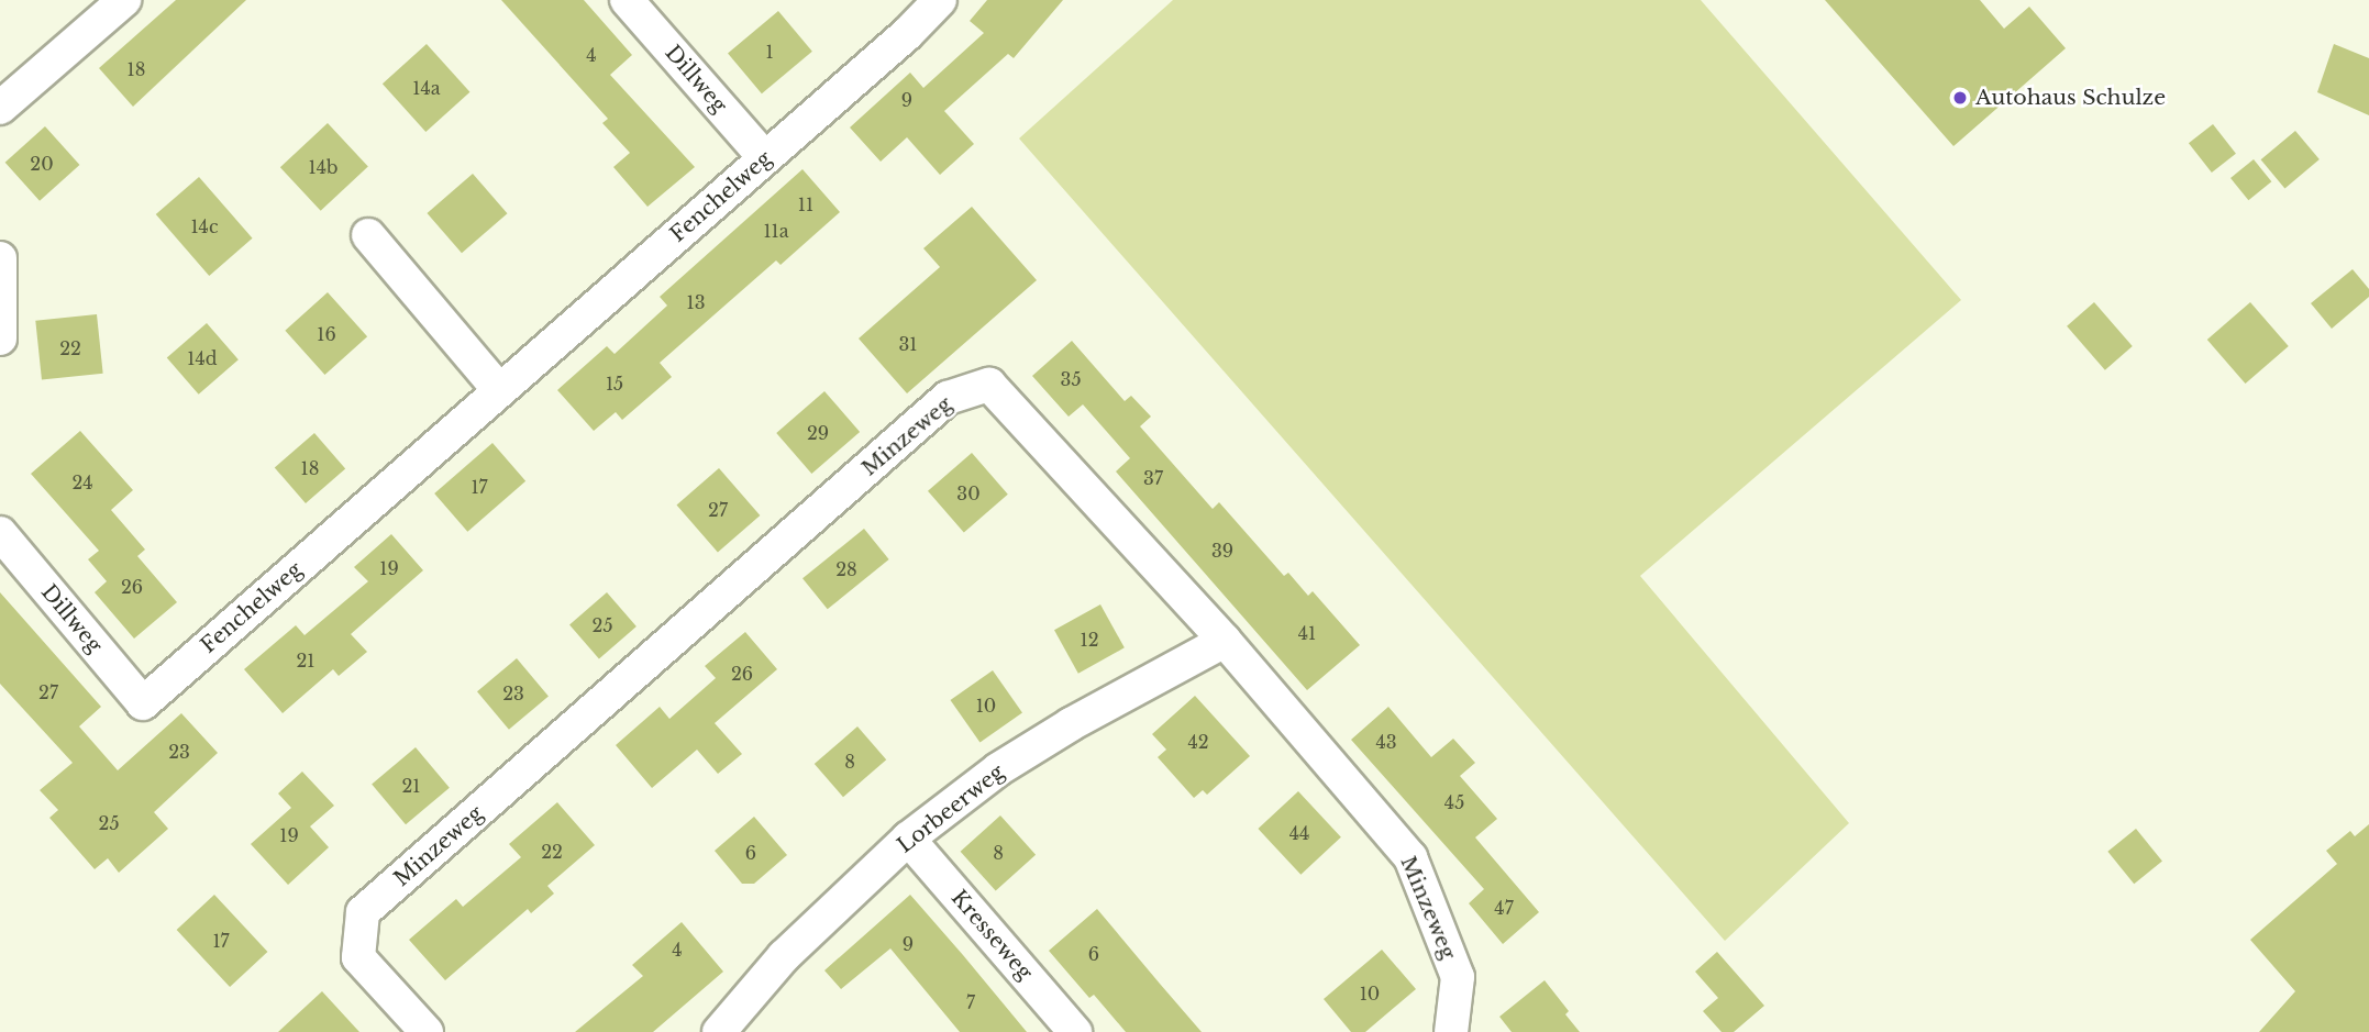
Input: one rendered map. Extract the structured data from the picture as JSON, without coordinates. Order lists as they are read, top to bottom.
{
  "streets": {
    "street": [
      "Dillweg",
      "Fenchelweg",
      "Minzeweg",
      "Lorbeerweg",
      "Kresseweg"
    ]
  },
  "crossings": [
    ["Dillweg", "Fenchelweg"],
    ["Minzeweg", "Lorbeerweg"],
    ["Lorbeerweg", "Kresseweg"]
  ],
  "places": ["Autohaus Schulze"],
  "house_numbers": [
    "1",
    "4",
    "18",
    "14a",
    "9",
    "20",
    "14b",
    "11",
    "14c",
    "11a",
    "13",
    "16",
    "31",
    "22",
    "14d",
    "35",
    "15",
    "29",
    "18",
    "37",
    "24",
    "17",
    "30",
    "27",
    "39",
    "19",
    "28",
    "26",
    "25",
    "41",
    "12",
    "21",
    "26",
    "27",
    "23",
    "10",
    "42",
    "43",
    "23",
    "8",
    "21",
    "45",
    "25",
    "44",
    "19",
    "22",
    "6",
    "8",
    "47",
    "17",
    "9",
    "4",
    "6",
    "10",
    "7"
  ]
}
